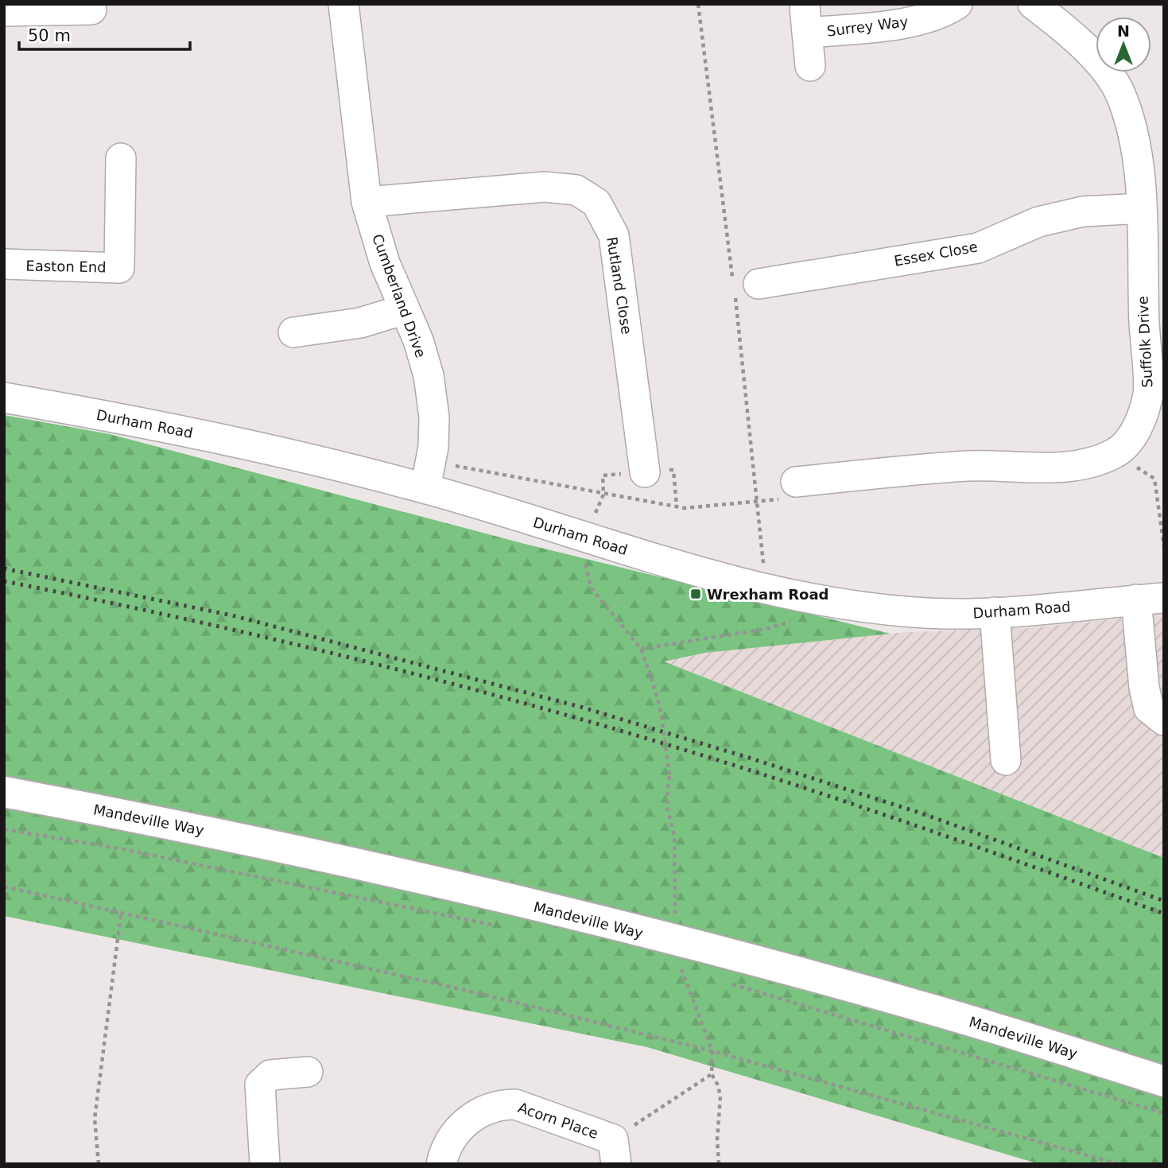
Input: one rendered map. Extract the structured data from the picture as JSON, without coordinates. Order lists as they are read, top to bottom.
{
  "streets": {
    "main road": ["Mandeville Way"],
    "street": [
      "Surrey Way",
      "Essex Close",
      "Easton End",
      "Rutland Close",
      "Cumberland Drive",
      "Suffolk Drive",
      "Durham Road",
      "Acorn Place"
    ]
  },
  "crossings": [
    ["Essex Close", "Suffolk Drive"],
    ["Rutland Close", "Cumberland Drive"],
    ["Cumberland Drive", "Durham Road"]
  ],
  "places": {
    "transit": ["Wrexham Road"]
  },
  "scale_bar": "50 m",
  "north": "top"
}
